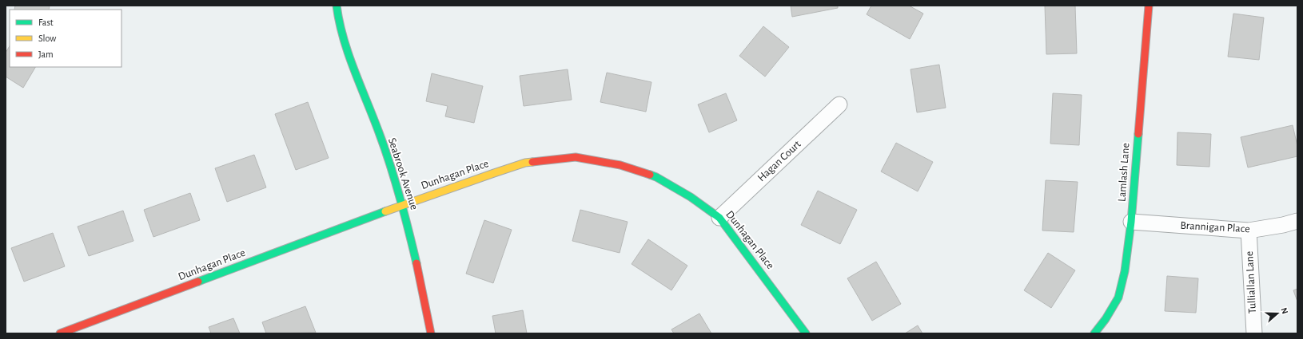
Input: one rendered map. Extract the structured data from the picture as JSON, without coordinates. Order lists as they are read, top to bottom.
{
  "streets": {
    "street": [
      "Hagan Court",
      "Lamlash Lane",
      "Seabrook Avenue",
      "Dunhagan Place",
      "Brannigan Place",
      "Tulliallan Lane"
    ]
  },
  "crossings": [
    ["Hagan Court", "Dunhagan Place"],
    ["Lamlash Lane", "Brannigan Place"],
    ["Seabrook Avenue", "Dunhagan Place"],
    ["Brannigan Place", "Tulliallan Lane"]
  ],
  "legend": ["Fast", "Slow", "Jam"],
  "north": "right"
}
